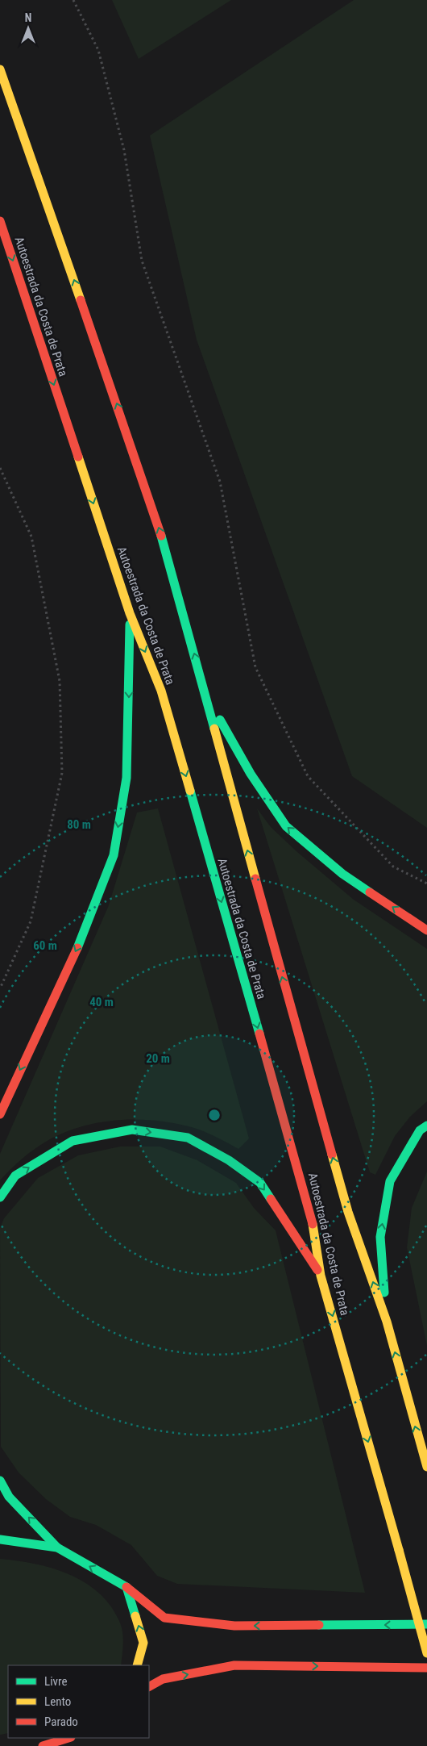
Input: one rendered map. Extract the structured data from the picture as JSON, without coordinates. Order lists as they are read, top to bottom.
{
  "streets": {
    "main road": ["Autoestrada da Costa de Prata"]
  },
  "legend": ["Livre", "Lento", "Parado"],
  "north": "top",
  "rings": [
    "80 m",
    "60 m",
    "40 m",
    "20 m"
  ]
}
